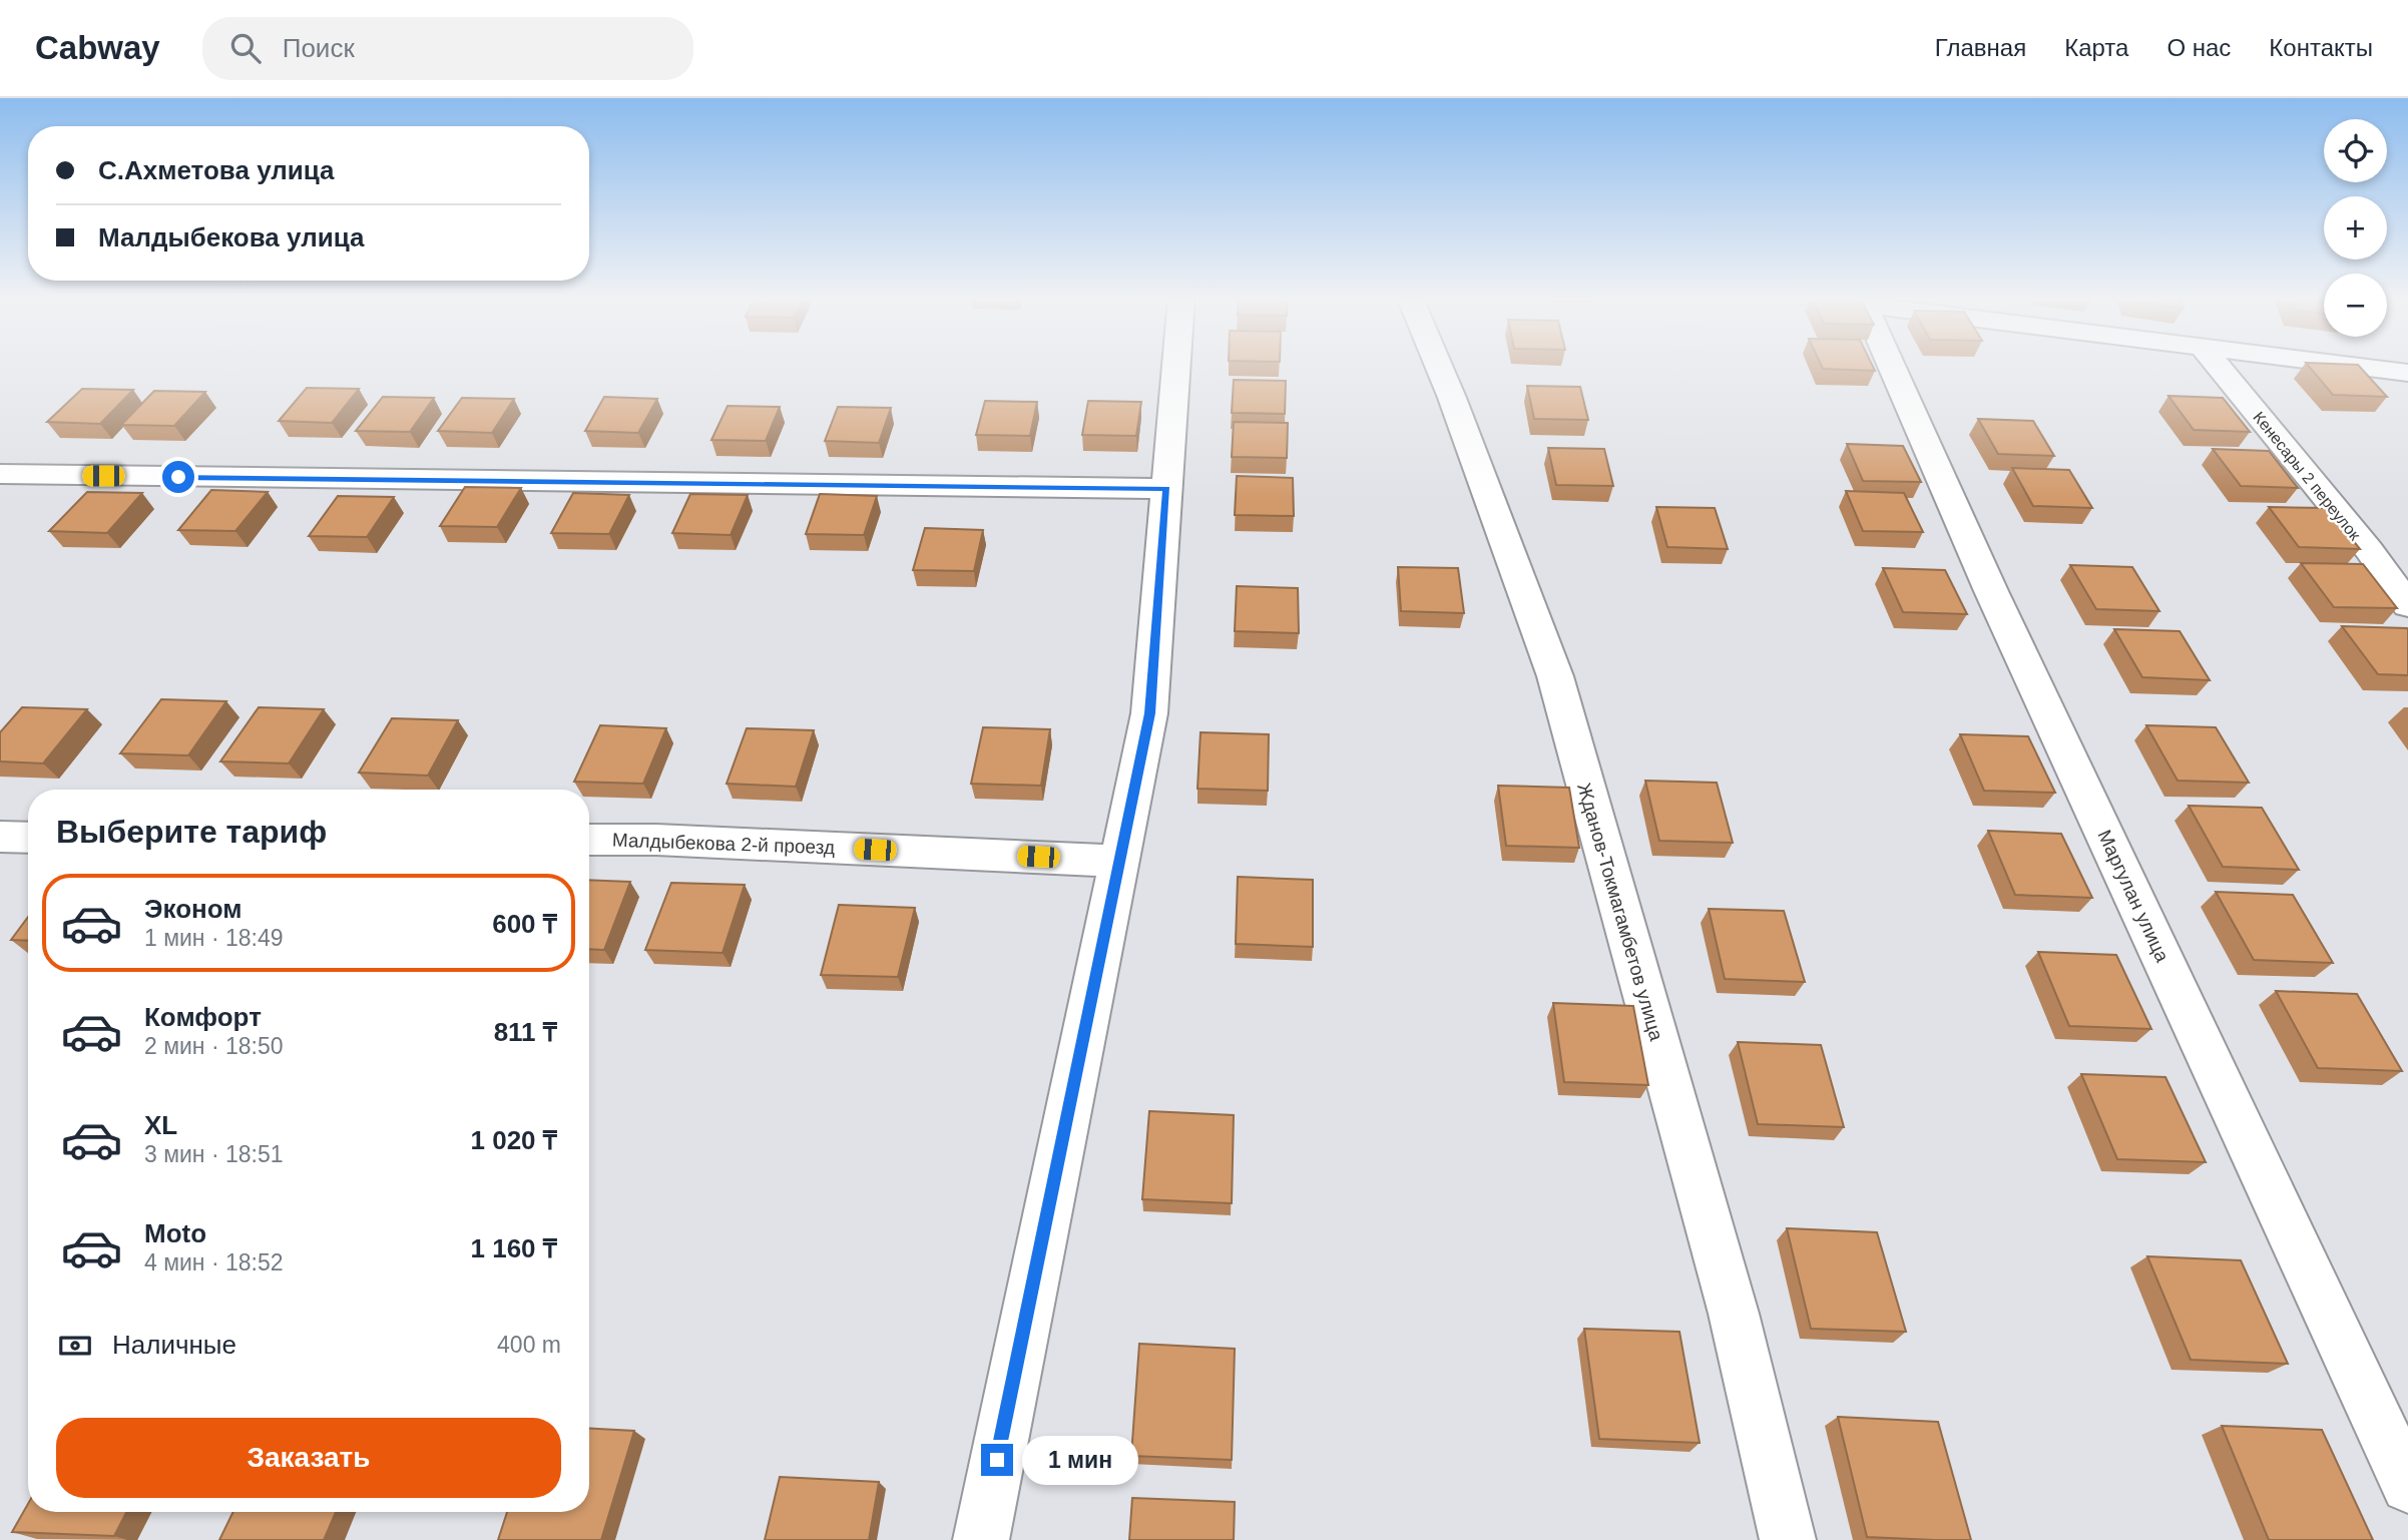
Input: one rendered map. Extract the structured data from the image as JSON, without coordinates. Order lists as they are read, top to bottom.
{
  "streets": {
    "street": [
      "Кенесары 2 переулок",
      "Малдыбекова 2-й проезд",
      "Маргулан улица",
      "Жданов-Токмагамбетов улица"
    ]
  },
  "page": {
    "header": "Cabway",
    "search": "Поиск",
    "nav": [
      "Главная",
      "Карта",
      "О нас",
      "Контакты"
    ],
    "map_buttons": ["+", "−"],
    "banner": ["С.Ахметова улица", "Малдыбекова улица"],
    "heading": "Выберите тариф",
    "list": [
      {
        "name": "Эконом",
        "note": "1 мин · 18:49",
        "value": "600 ₸"
      },
      {
        "name": "Комфорт",
        "note": "2 мин · 18:50",
        "value": "811 ₸"
      },
      {
        "name": "XL",
        "note": "3 мин · 18:51",
        "value": "1 020 ₸"
      },
      {
        "name": "Moto",
        "note": "4 мин · 18:52",
        "value": "1 160 ₸"
      }
    ],
    "pay": ["Наличные", "400 m"],
    "buttons": "Заказать",
    "bubble": "1 мин"
  }
}
